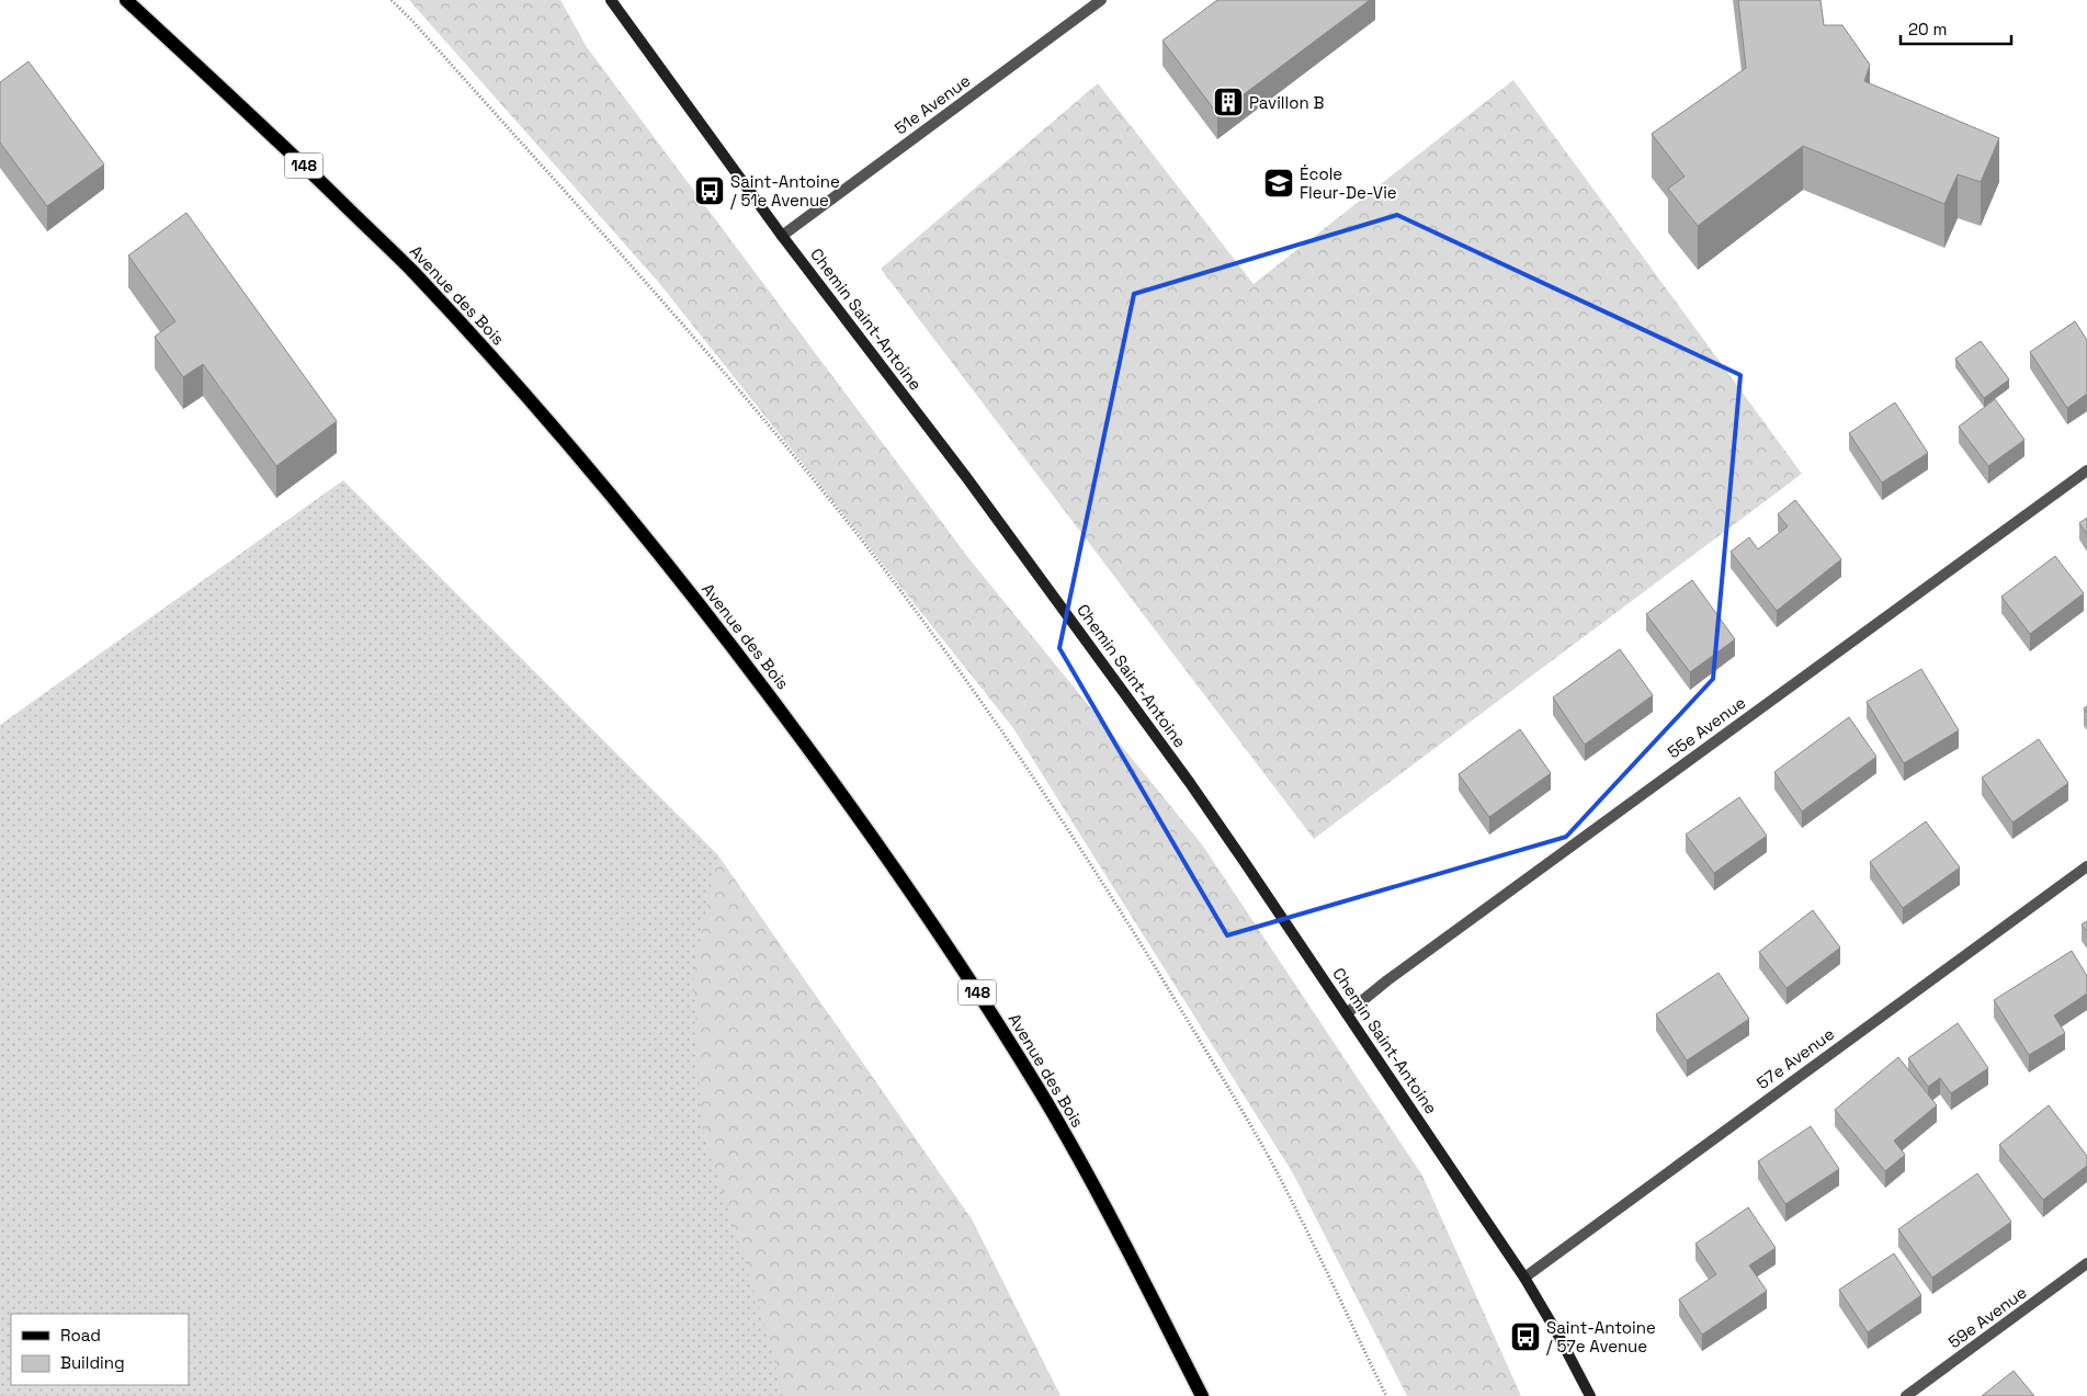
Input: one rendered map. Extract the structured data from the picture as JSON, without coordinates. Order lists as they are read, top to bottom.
{
  "streets": {
    "main road": ["148", "Avenue des Bois"],
    "street": [
      "51e Avenue",
      "Chemin Saint-Antoine",
      "55e Avenue",
      "57e Avenue",
      "59e Avenue"
    ]
  },
  "crossings": [
    ["51e Avenue", "Chemin Saint-Antoine"],
    ["Chemin Saint-Antoine", "55e Avenue"],
    ["Chemin Saint-Antoine", "57e Avenue"]
  ],
  "places": {
    "building": ["Pavillon B"],
    "school or university": ["École Fleur-De-Vie"],
    "bus stop": ["Saint-Antoine / 51e Avenue", "Saint-Antoine / 57e Avenue"]
  },
  "legend": ["Road", "Building"],
  "scale_bar": "20 m"
}
